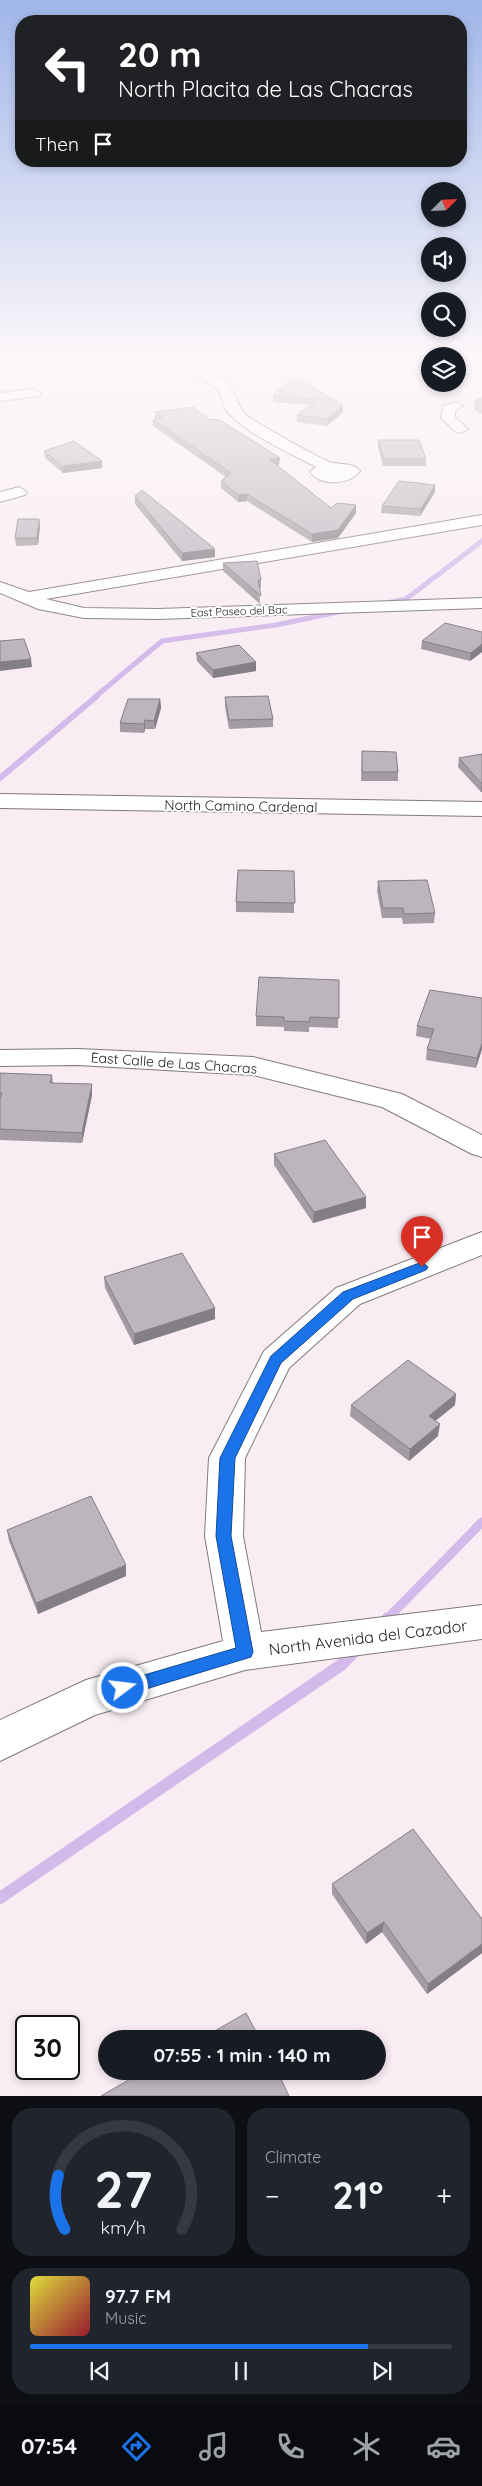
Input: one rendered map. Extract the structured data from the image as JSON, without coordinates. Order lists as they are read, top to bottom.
{
  "streets": {
    "street": [
      "East Paseo del Bac",
      "North Camino Cardenal",
      "East Calle de Las Chacras",
      "North Avenida del Cazador"
    ]
  },
  "north": "top right",
  "page": {
    "turn": ["20 m", "North Placita de Las Chacras"],
    "then": "Then",
    "limit": "30",
    "trip": "07:55 · 1 min · 140 m",
    "tile": "Climate",
    "heat": ["−", "21°", "+"],
    "song": ["97.7 FM", "Music"],
    "tabs": "07:54",
    "gauge": ["27", "km/h"]
  }
}
